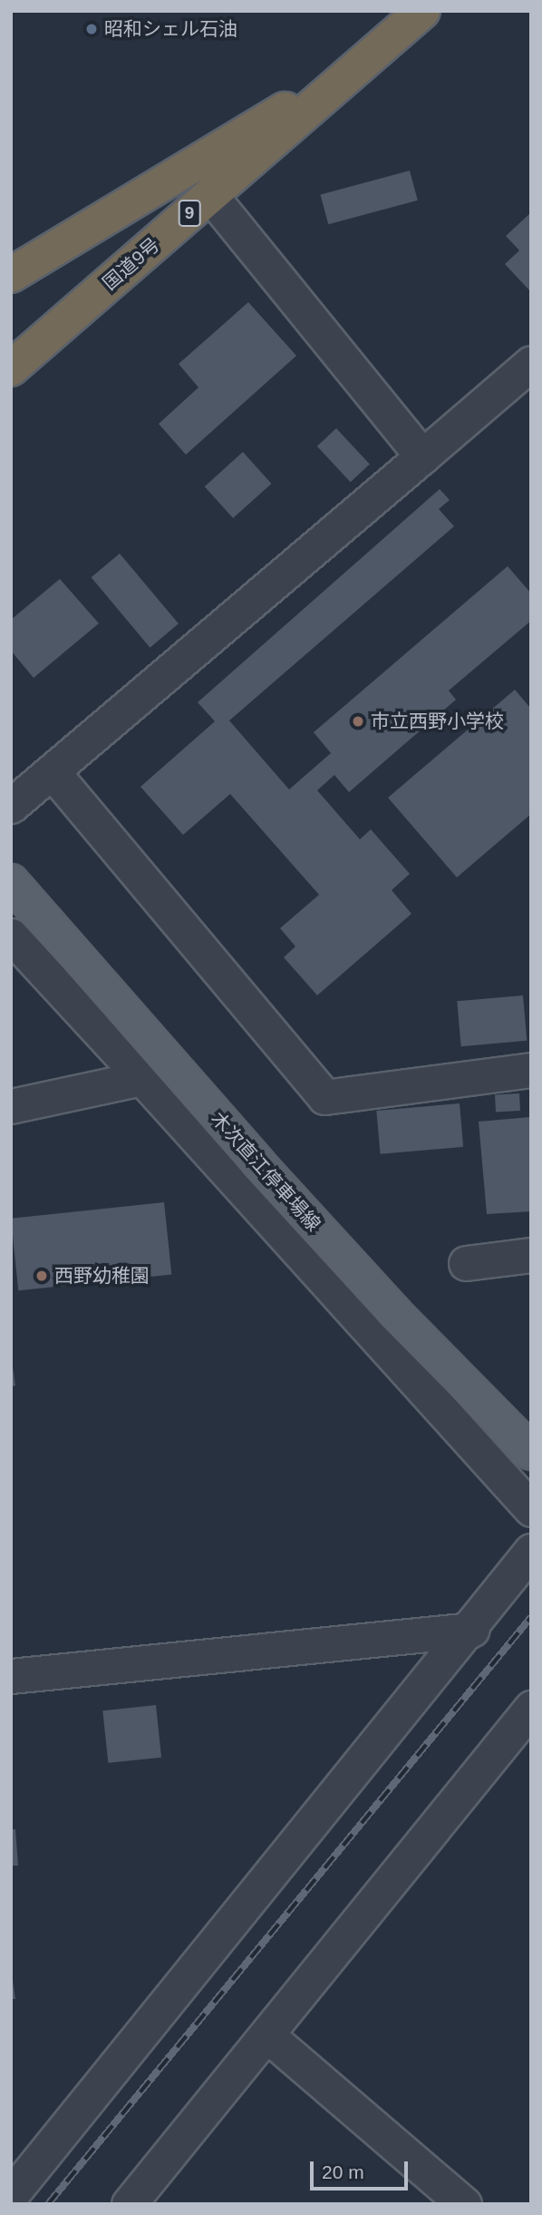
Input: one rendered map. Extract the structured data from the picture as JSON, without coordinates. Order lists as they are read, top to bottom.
{
  "streets": {
    "highway": ["9", "国道9号"],
    "main road": ["木次直江停車場線"]
  },
  "places": ["昭和シェル石油", "市立西野小学校", "西野幼稚園"],
  "scale_bar": "20 m"
}
